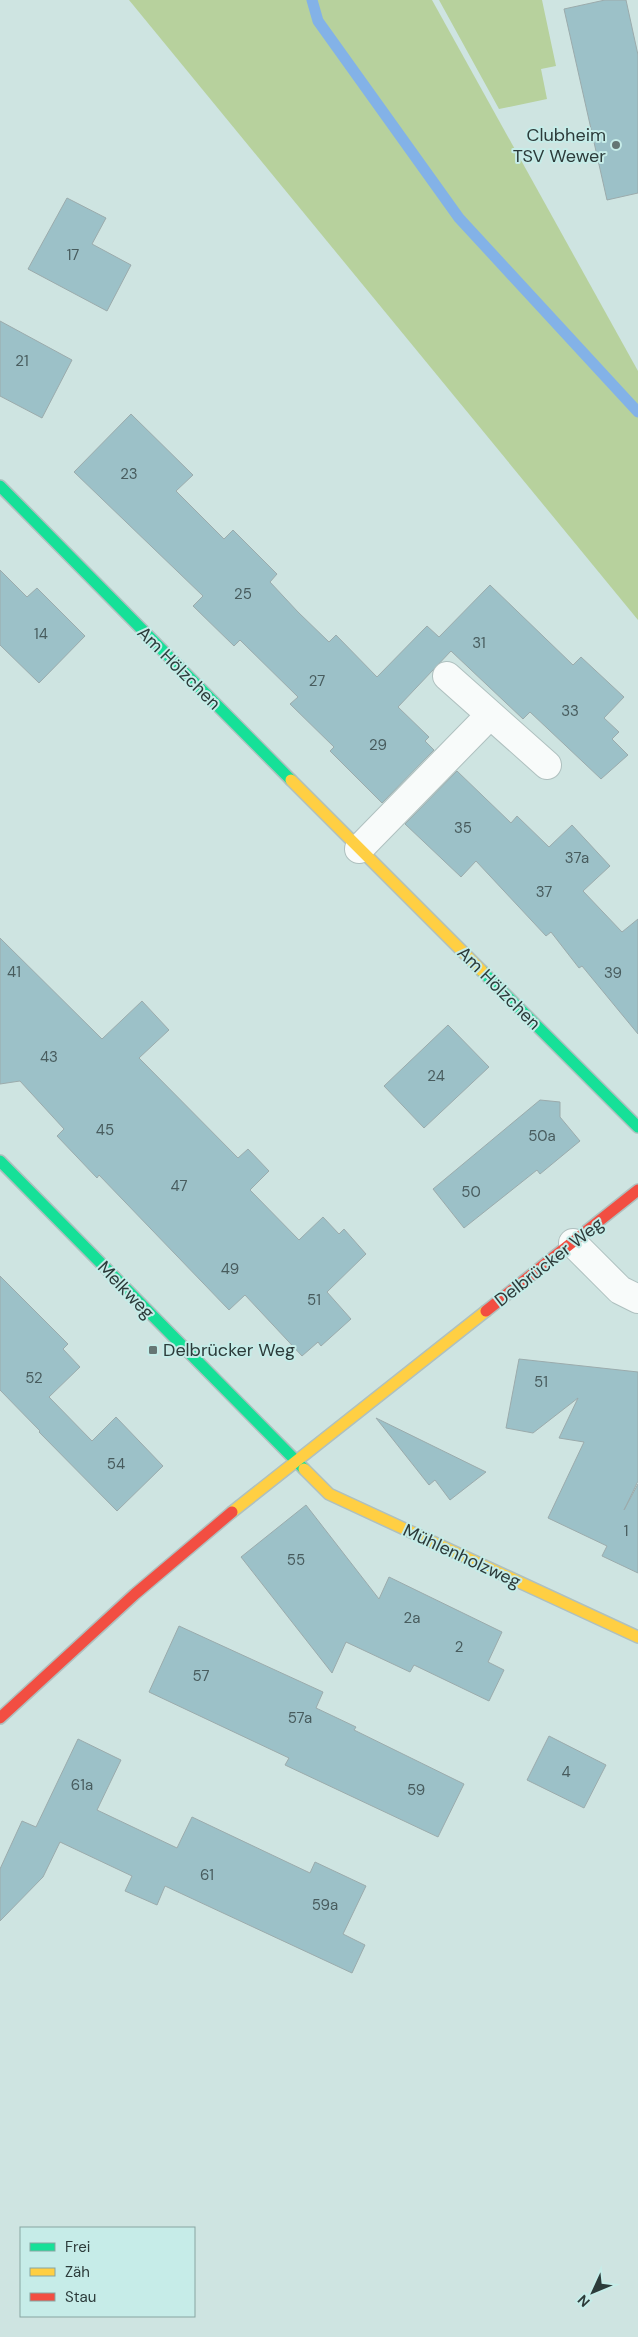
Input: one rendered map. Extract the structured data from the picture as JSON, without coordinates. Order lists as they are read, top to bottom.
{
  "streets": {
    "street": [
      "Am Hölzchen",
      "Delbrücker Weg",
      "Melkweg",
      "Mühlenholzweg"
    ]
  },
  "crossings": [
    ["Delbrücker Weg", "Melkweg"],
    ["Delbrücker Weg", "Mühlenholzweg"],
    ["Melkweg", "Mühlenholzweg"]
  ],
  "places": {
    "other": ["Clubheim TSV Wewer"],
    "transit": ["Delbrücker Weg"]
  },
  "house_numbers": [
    "17",
    "21",
    "23",
    "25",
    "14",
    "31",
    "27",
    "33",
    "29",
    "35",
    "37a",
    "37",
    "41",
    "39",
    "43",
    "24",
    "45",
    "50a",
    "47",
    "50",
    "49",
    "51",
    "52",
    "51",
    "54",
    "1",
    "55",
    "2a",
    "2",
    "57",
    "57a",
    "4",
    "61a",
    "59",
    "61",
    "59a"
  ],
  "legend": ["Frei", "Zäh", "Stau"],
  "north": "bottom left"
}
